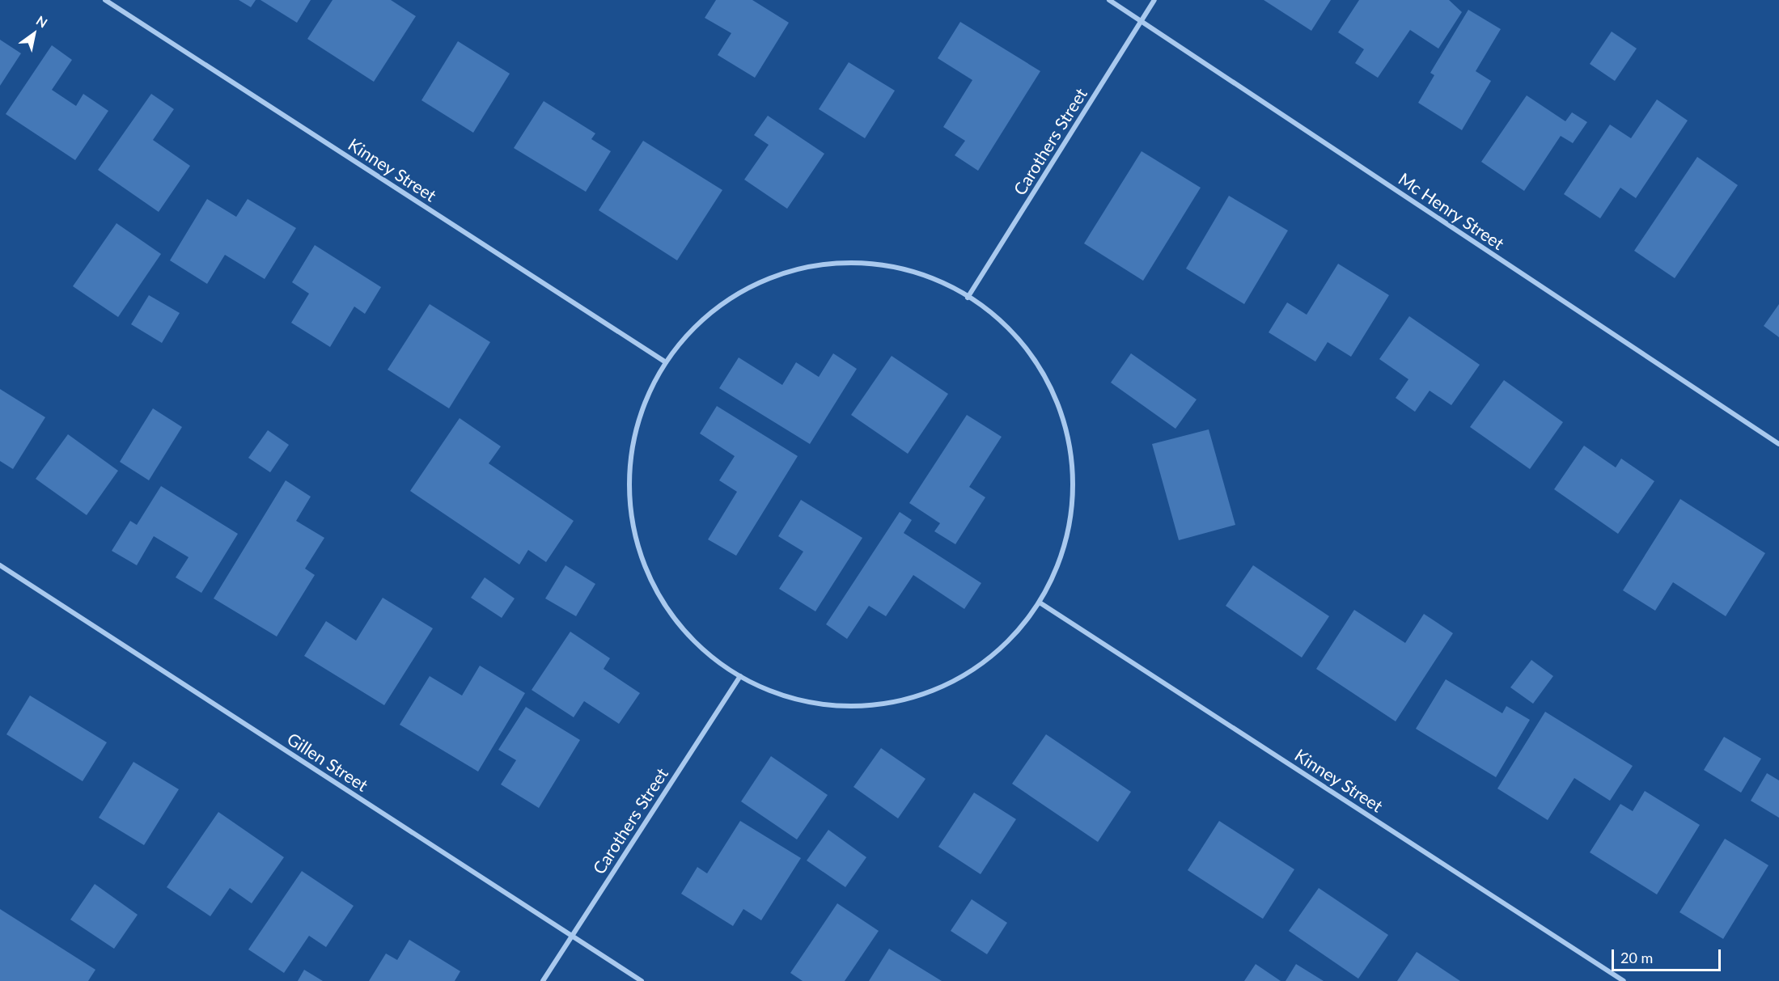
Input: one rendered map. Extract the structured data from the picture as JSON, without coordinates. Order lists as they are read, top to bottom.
{
  "streets": {
    "street": [
      "Carothers Street",
      "Kinney Street",
      "Mc Henry Street",
      "Gillen Street"
    ]
  },
  "crossings": [
    ["Carothers Street", "Mc Henry Street"],
    ["Carothers Street", "Gillen Street"]
  ],
  "scale_bar": "20 m",
  "north": "top right"
}
